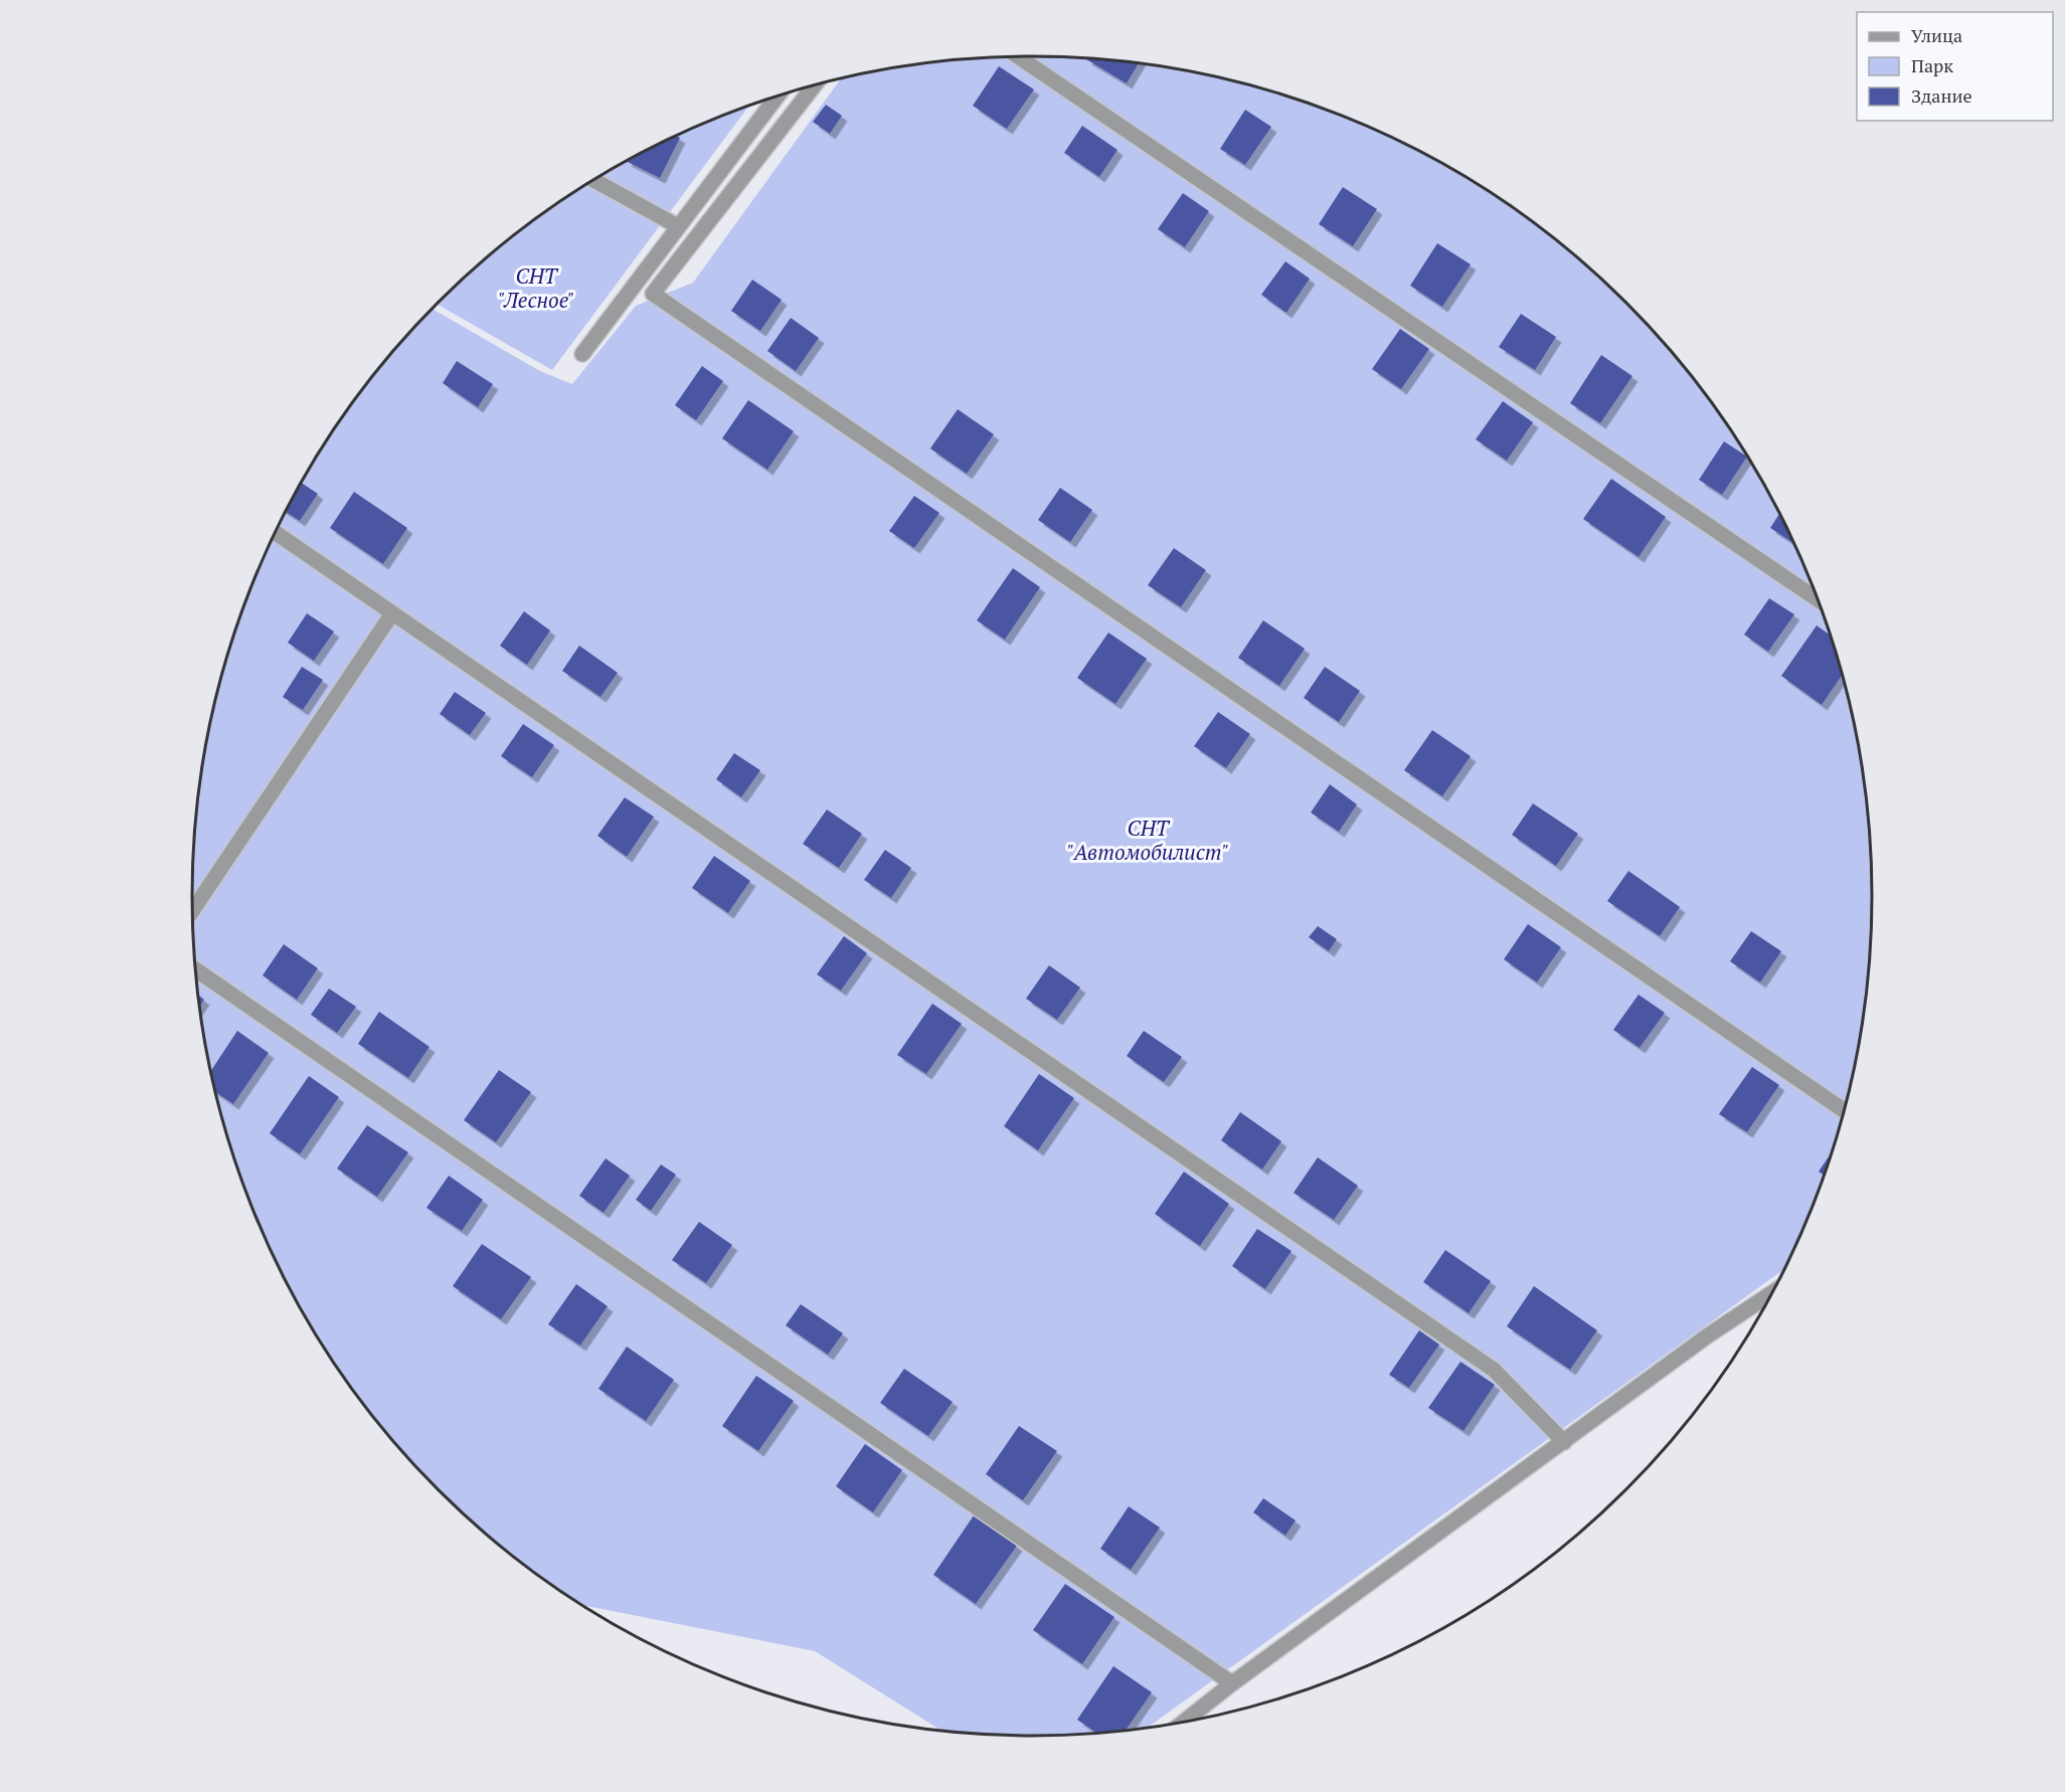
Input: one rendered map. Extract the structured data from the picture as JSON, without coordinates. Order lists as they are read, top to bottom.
{
  "parks": ["СНТ \"Лесное\"", "СНТ \"Автомобилист\""],
  "legend": ["Улица", "Парк", "Здание"]
}
